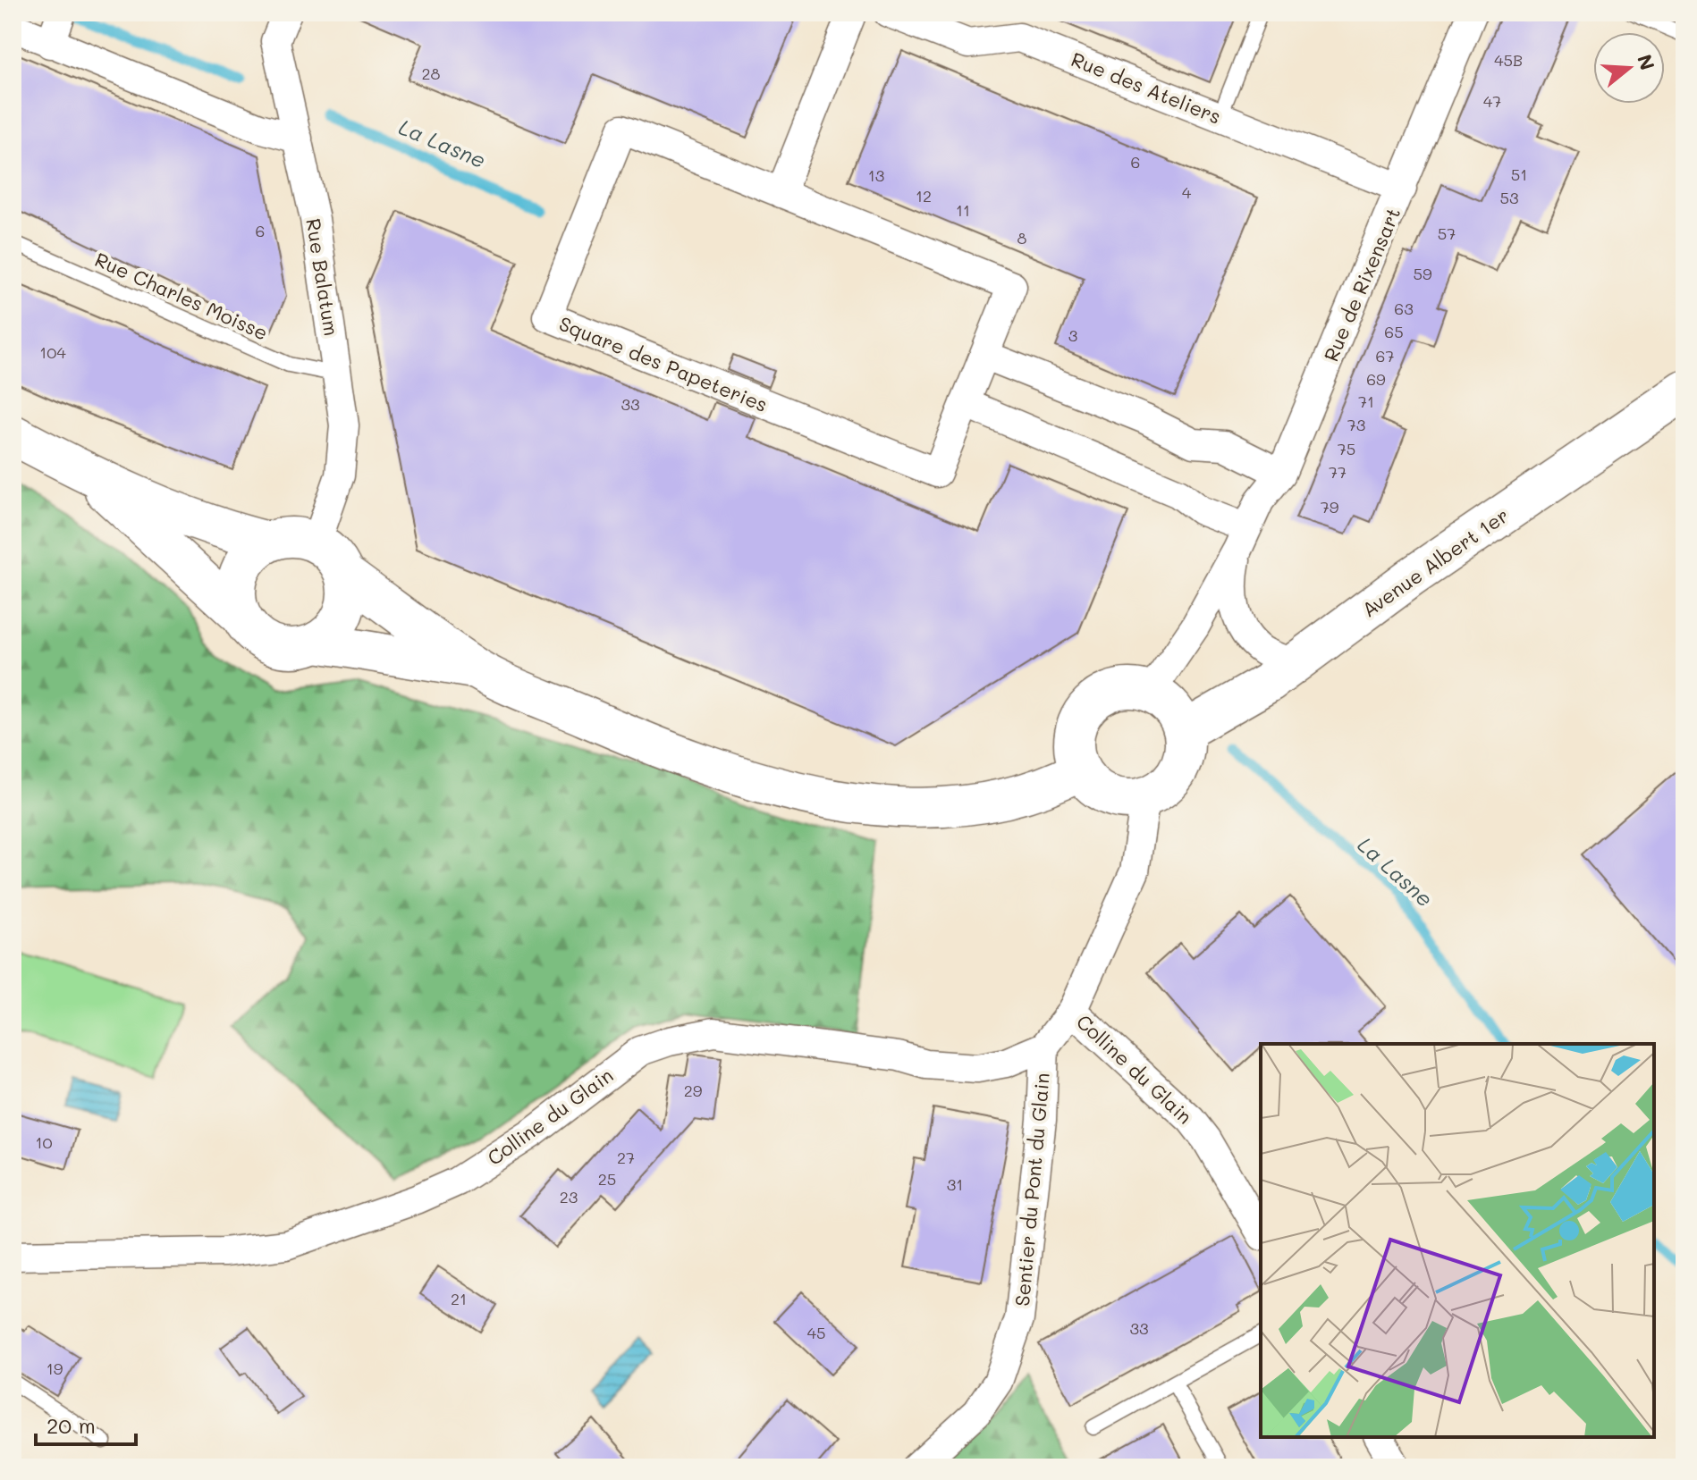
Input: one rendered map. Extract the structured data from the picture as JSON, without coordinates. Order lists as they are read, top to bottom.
{
  "streets": {
    "main road": ["Avenue Albert 1er"],
    "street": [
      "Rue des Ateliers",
      "Rue Balatum",
      "Rue de Rixensart",
      "Square des Papeteries",
      "Colline du Glain",
      "Sentier du Pont du Glain"
    ],
    "lane": ["Rue Charles Moisse"]
  },
  "crossings": [
    ["Rue des Ateliers", "Rue de Rixensart"],
    ["Rue Balatum", "Rue Charles Moisse"],
    ["Rue de Rixensart", "Avenue Albert 1er"],
    ["Rue de Rixensart", "Colline du Glain"],
    ["Avenue Albert 1er", "Colline du Glain"],
    ["Colline du Glain", "Sentier du Pont du Glain"]
  ],
  "water": ["La Lasne"],
  "house_numbers": [
    "45B",
    "28",
    "47",
    "6",
    "51",
    "13",
    "4",
    "12",
    "53",
    "11",
    "6",
    "57",
    "8",
    "59",
    "63",
    "65",
    "3",
    "104",
    "67",
    "69",
    "71",
    "33",
    "73",
    "75",
    "77",
    "79",
    "29",
    "10",
    "27",
    "25",
    "31",
    "23",
    "21",
    "33",
    "45",
    "19"
  ],
  "scale_bar": "20 m",
  "north": "right"
}
